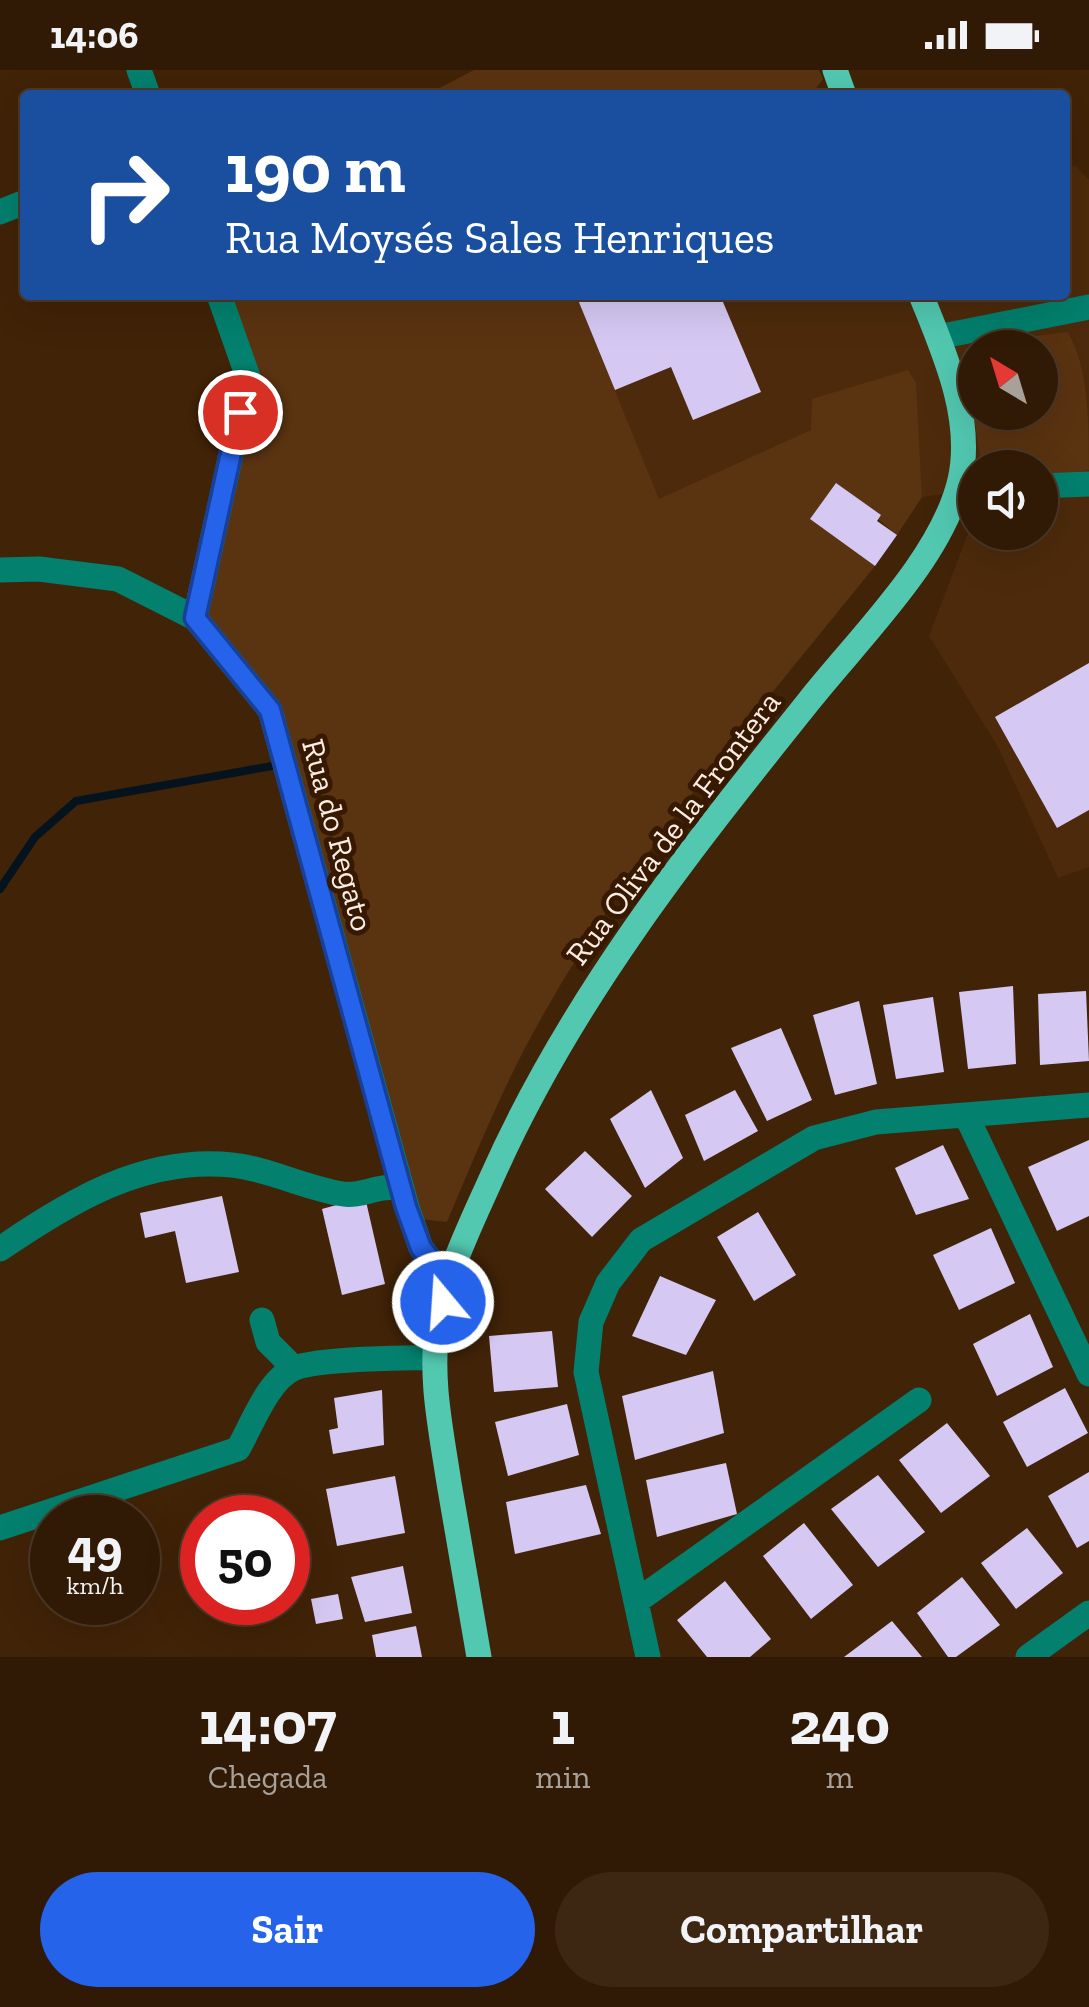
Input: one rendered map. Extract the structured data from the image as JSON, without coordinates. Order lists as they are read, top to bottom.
{
  "streets": {
    "main road": ["Rua Oliva de la Frontera"],
    "street": ["Rua do Regato"]
  },
  "crossings": [
    ["Rua Oliva de la Frontera", "Rua do Regato"]
  ],
  "north": "top left",
  "page": {
    "status": "14:06",
    "turn": ["190 m", "Rua Moysés Sales Henriques"],
    "speed": "49 km/h",
    "limit": "50",
    "eta": [
      "14:07",
      "Chegada",
      "1",
      "min",
      "240",
      "m"
    ],
    "buttons": ["Sair", "Compartilhar"]
  }
}
